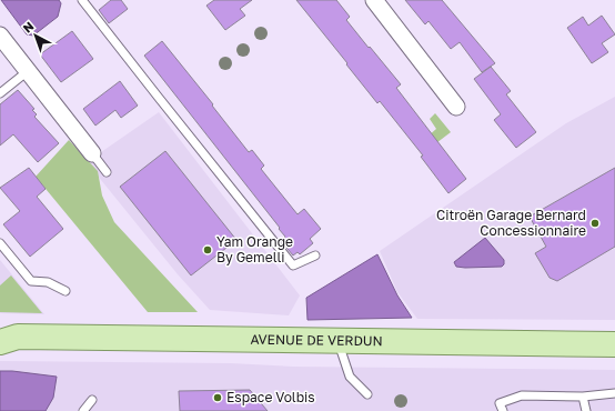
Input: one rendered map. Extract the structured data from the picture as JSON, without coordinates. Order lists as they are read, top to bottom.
{
  "streets": {
    "main road": ["AVENUE DE VERDUN"]
  },
  "places": ["Citroën Garage Bernard Concessionnaire", "Yam Orange By Gemelli", "Espace Volbis"],
  "north": "top left"
}
